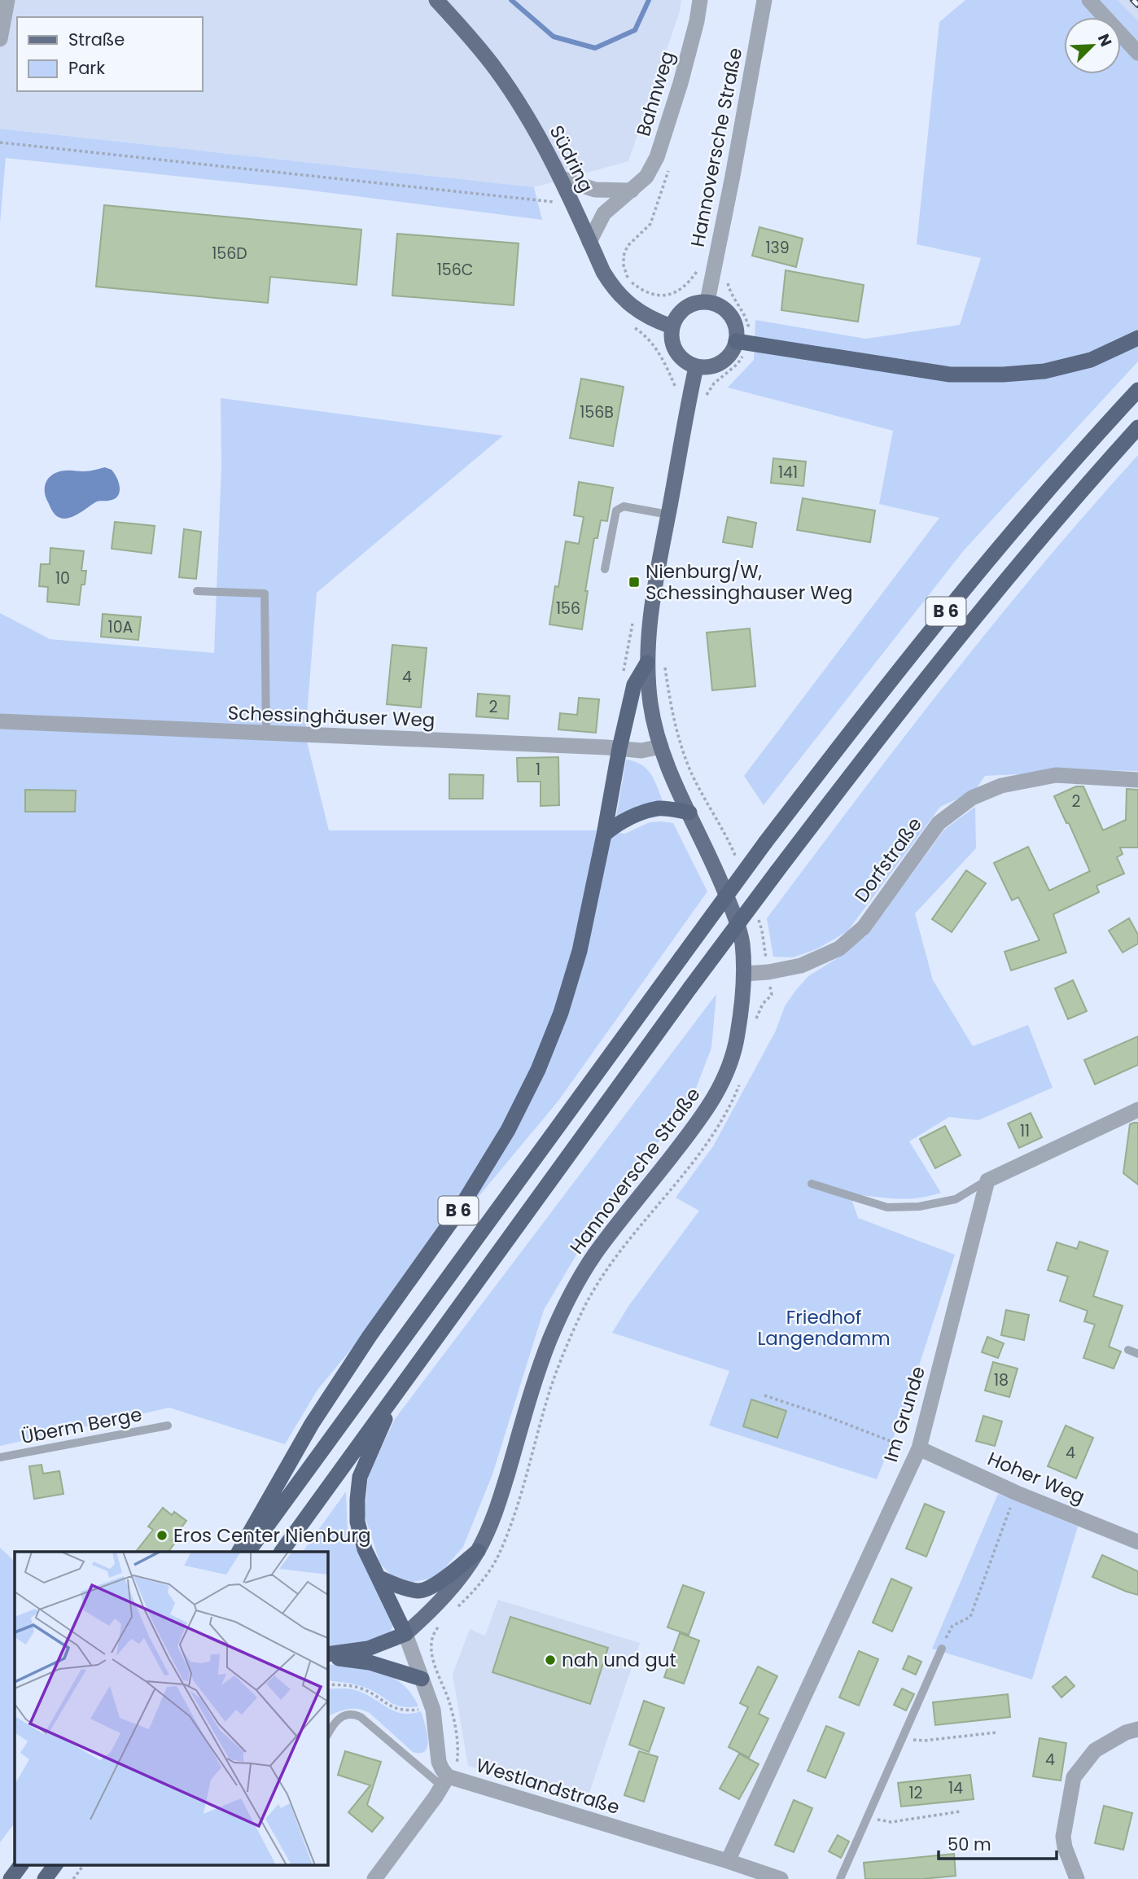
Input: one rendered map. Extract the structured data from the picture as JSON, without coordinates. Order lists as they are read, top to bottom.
{
  "streets": {
    "highway": ["B 6"],
    "main road": ["Hannoversche Straße", "Südring"],
    "street": [
      "Bahnweg",
      "Schessinghäuser Weg",
      "Dorfstraße",
      "Im Grunde",
      "Hoher Weg",
      "Westlandstraße"
    ],
    "lane": ["Überm Berge"]
  },
  "crossings": [
    ["Bahnweg", "Südring"],
    ["Hannoversche Straße", "Südring"],
    ["Hannoversche Straße", "B 6"],
    ["Hannoversche Straße", "Schessinghäuser Weg"],
    ["Hannoversche Straße", "Dorfstraße"],
    ["Hannoversche Straße", "Westlandstraße"],
    ["B 6", "Schessinghäuser Weg"],
    ["Im Grunde", "Hoher Weg"],
    ["Im Grunde", "Westlandstraße"]
  ],
  "parks": ["Friedhof Langendamm"],
  "places": {
    "transit": ["Nienburg/W, Schessinghauser Weg"],
    "other": ["Eros Center Nienburg", "nah und gut"]
  },
  "house_numbers": [
    "139",
    "156D",
    "156C",
    "156B",
    "141",
    "10",
    "156",
    "10A",
    "4",
    "2",
    "1",
    "2",
    "11",
    "18",
    "4",
    "4",
    "14",
    "12"
  ],
  "legend": ["Straße", "Park"],
  "scale_bar": "50 m",
  "north": "top right"
}
